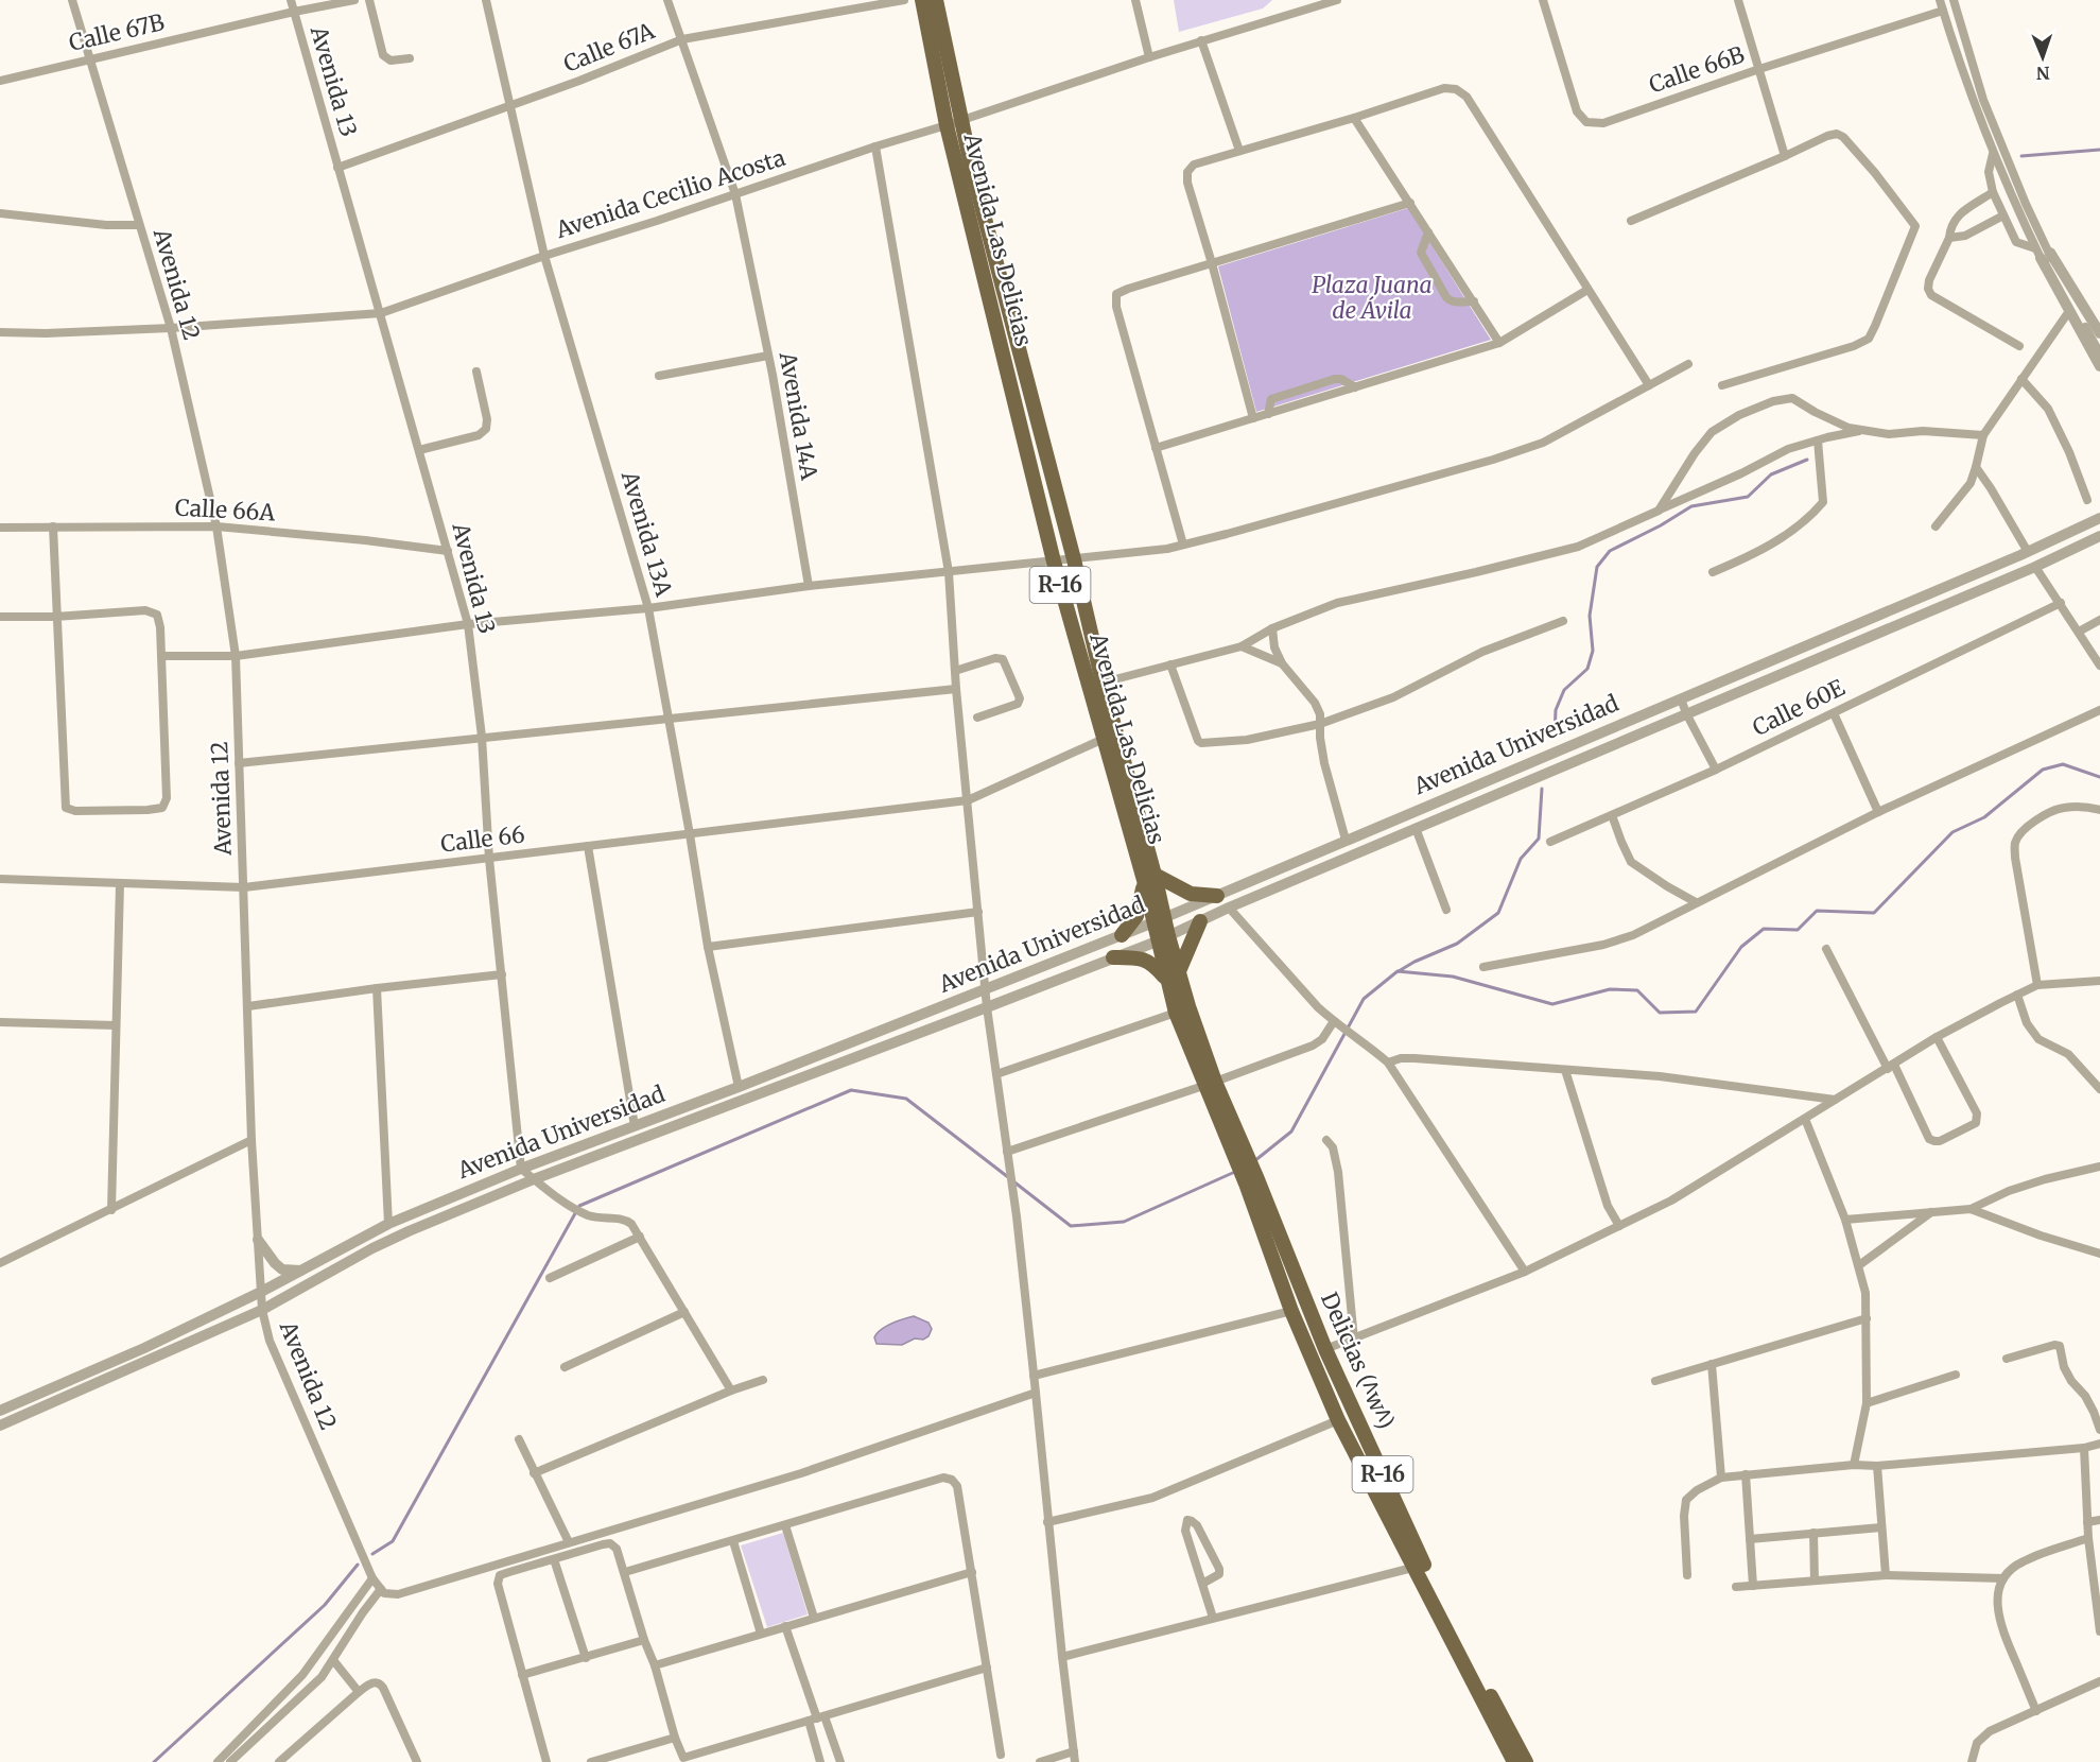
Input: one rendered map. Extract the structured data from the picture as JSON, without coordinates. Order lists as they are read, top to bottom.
{
  "streets": {
    "main road": ["Avenida Las Delicias", "R-16", "Delicias (^w^)"],
    "street": [
      "Calle 67B",
      "Calle 67A",
      "Calle 66B",
      "Avenida 13",
      "Avenida Cecilio Acosta",
      "Avenida 12",
      "Avenida 14A",
      "Calle 66A",
      "Avenida 13A",
      "Calle 60E",
      "Avenida Universidad",
      "Calle 66"
    ]
  },
  "crossings": [
    ["Calle 67B", "Avenida 13"],
    ["Calle 67B", "Avenida 12"],
    ["Calle 67A", "Avenida 13"],
    ["Calle 67A", "Avenida 14A"],
    ["Calle 67A", "Avenida 13A"],
    ["Avenida 13", "Avenida Cecilio Acosta"],
    ["Avenida 13", "Calle 66A"],
    ["Avenida 13", "Avenida Universidad"],
    ["Avenida 13", "Calle 66"],
    ["Avenida Cecilio Acosta", "Avenida Las Delicias"],
    ["Avenida Cecilio Acosta", "Avenida 12"],
    ["Avenida Cecilio Acosta", "Avenida 14A"],
    ["Avenida Cecilio Acosta", "Avenida 13A"],
    ["Avenida Cecilio Acosta", "R-16"],
    ["Avenida Las Delicias", "R-16"],
    ["Avenida Las Delicias", "Avenida Universidad"],
    ["Avenida Las Delicias", "Calle 66"],
    ["Avenida Las Delicias", "Delicias (^w^)"],
    ["Avenida 12", "Calle 66A"],
    ["Avenida 12", "Avenida Universidad"],
    ["Avenida 12", "Calle 66"],
    ["Avenida 13A", "Avenida Universidad"],
    ["Avenida 13A", "Calle 66"]
  ],
  "parks": ["Plaza Juana de Ávila"],
  "north": "bottom"
}
